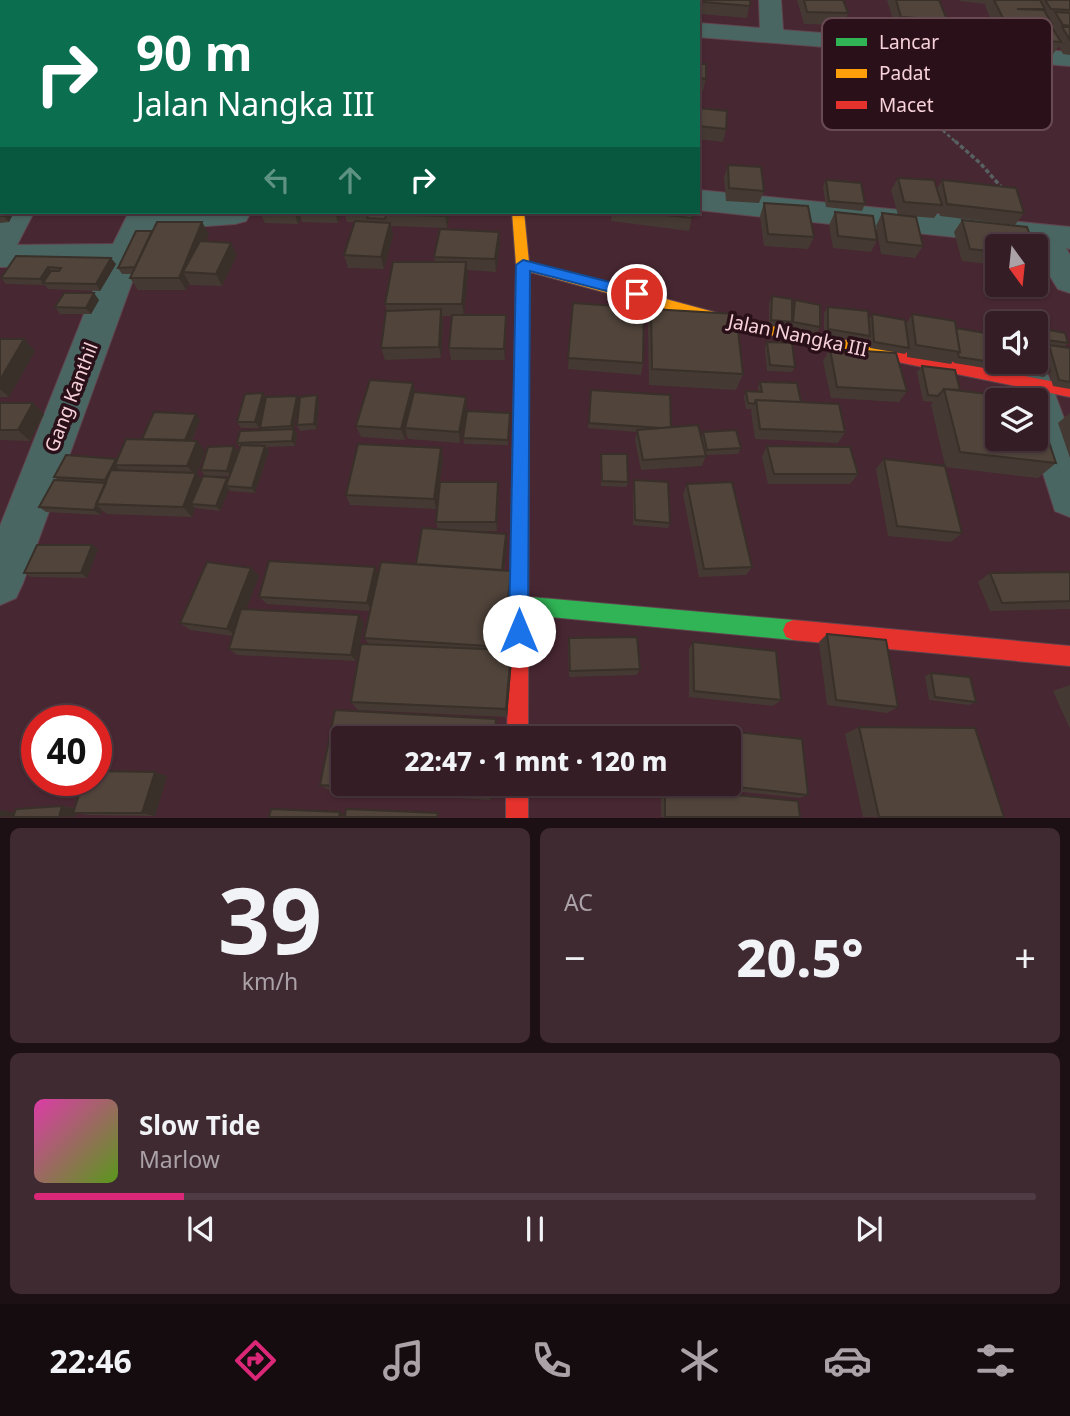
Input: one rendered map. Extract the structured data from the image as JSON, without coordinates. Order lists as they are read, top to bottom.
{
  "streets": {
    "street": ["Jalan Nangka III", "Gang Kanthil"]
  },
  "legend": ["Lancar", "Padat", "Macet"],
  "north": "bottom",
  "page": {
    "turn": ["90 m", "Jalan Nangka III"],
    "limit": "40",
    "trip": "22:47 · 1 mnt · 120 m",
    "tile": [
      ["39", "km/h"],
      "AC"
    ],
    "heat": ["−", "20.5°", "+"],
    "song": ["Slow Tide", "Marlow"],
    "tabs": "22:46"
  }
}
